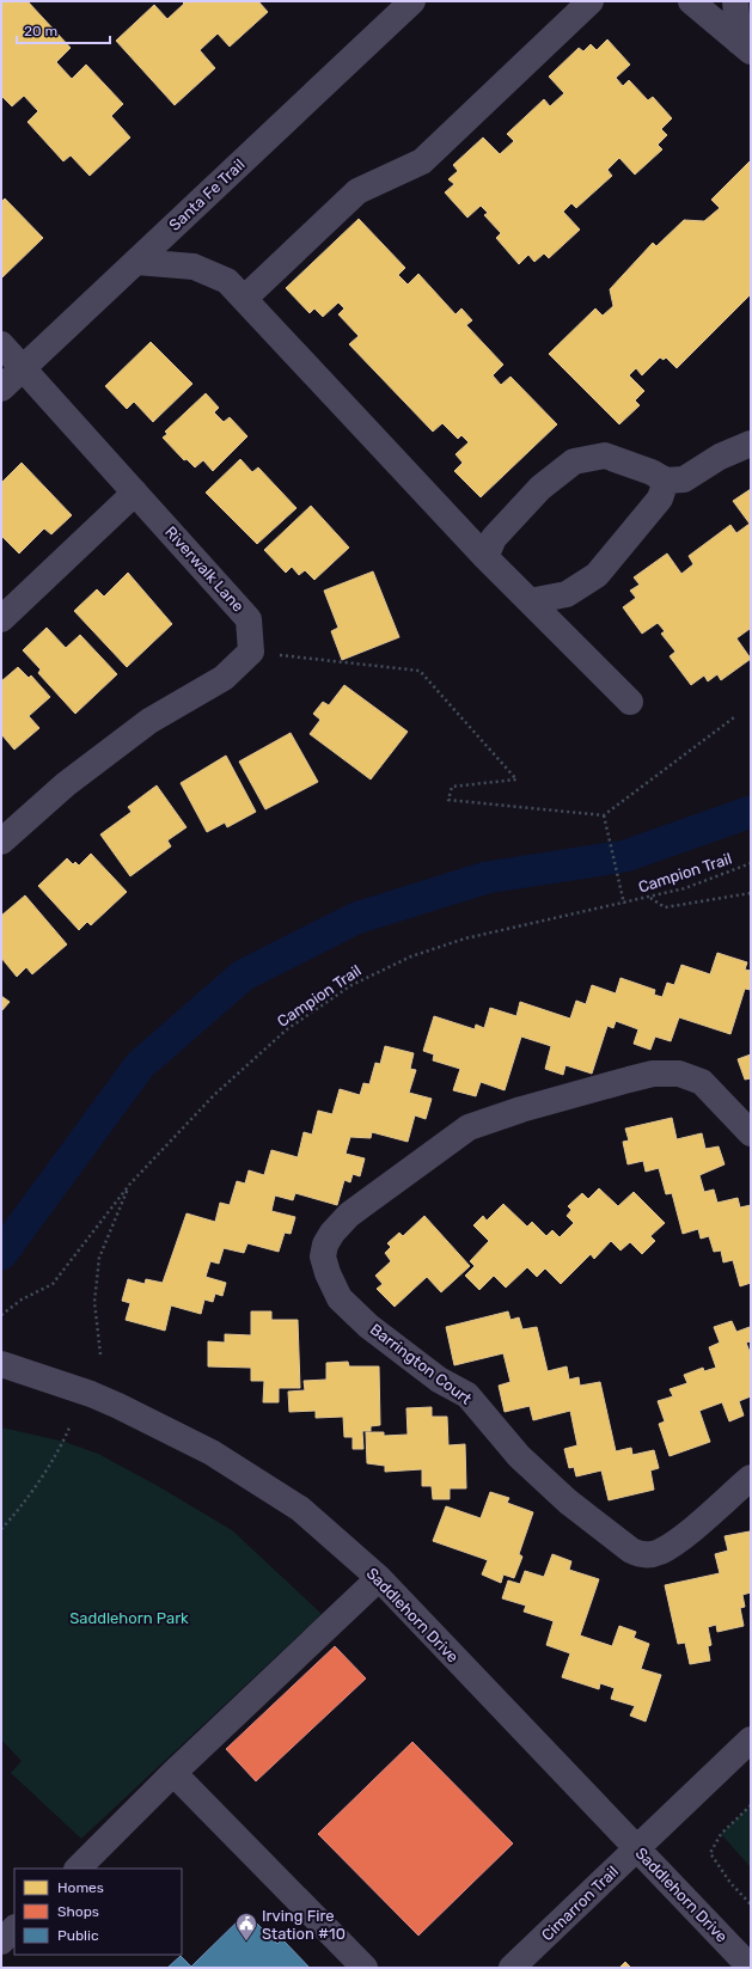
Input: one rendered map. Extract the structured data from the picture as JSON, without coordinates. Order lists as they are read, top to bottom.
{
  "streets": {
    "street": [
      "Santa Fe Trail",
      "Riverwalk Lane",
      "Barrington Court",
      "Saddlehorn Drive",
      "Cimarron Trail"
    ],
    "path": ["Campion Trail"]
  },
  "crossings": [
    ["Santa Fe Trail", "Riverwalk Lane"],
    ["Saddlehorn Drive", "Cimarron Trail"]
  ],
  "parks": ["Saddlehorn Park"],
  "places": {
    "public building": ["Irving Fire Station #10"]
  },
  "legend": ["Homes", "Shops", "Public"],
  "scale_bar": "20 m"
}
